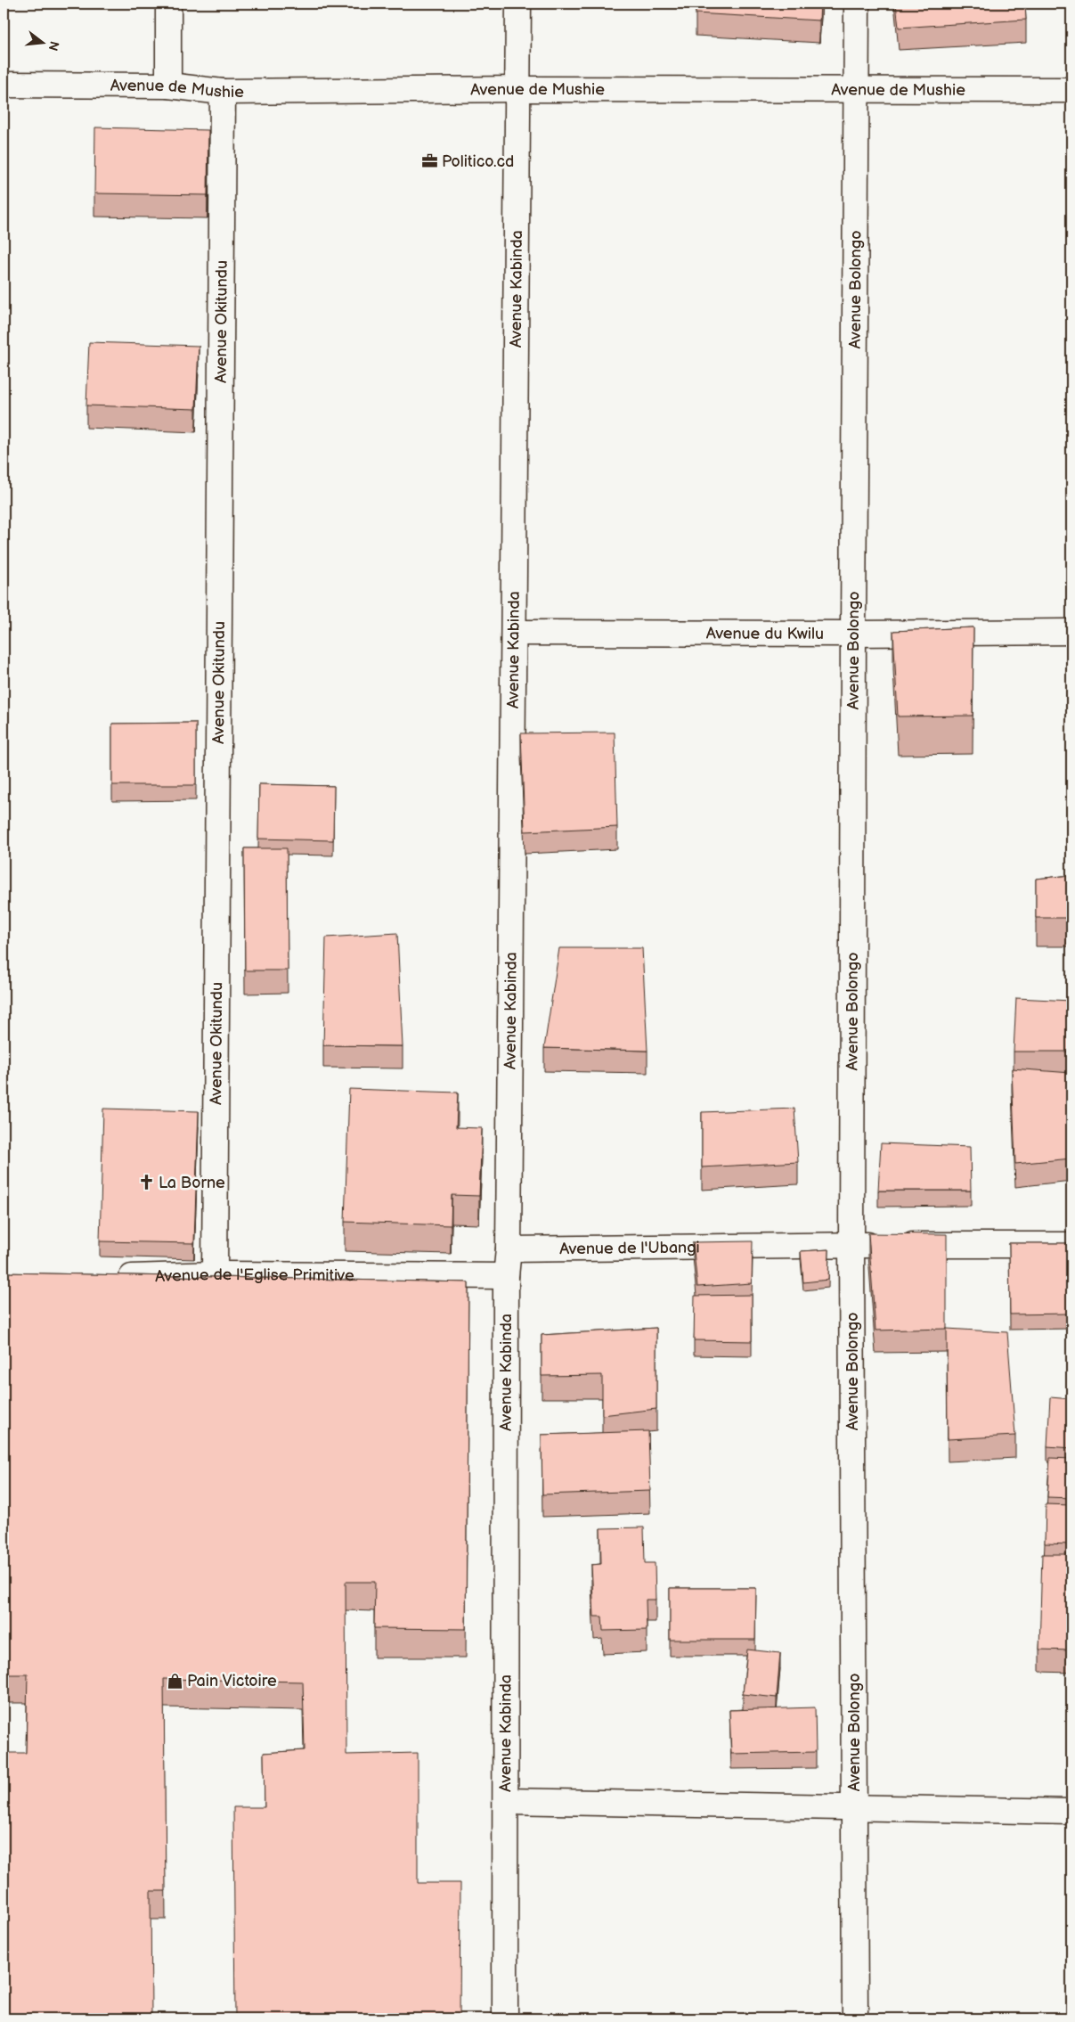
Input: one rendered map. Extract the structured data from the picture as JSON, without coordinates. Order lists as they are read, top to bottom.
{
  "streets": {
    "street": [
      "Avenue de Mushie",
      "Avenue Kabinda",
      "Avenue Bolongo",
      "Avenue Okitundu",
      "Avenue du Kwilu",
      "Avenue de l'Ubangi",
      "Avenue de l'Eglise Primitive"
    ]
  },
  "crossings": [
    ["Avenue de Mushie", "Avenue Kabinda"],
    ["Avenue de Mushie", "Avenue Bolongo"],
    ["Avenue de Mushie", "Avenue Okitundu"],
    ["Avenue Kabinda", "Avenue du Kwilu"],
    ["Avenue Kabinda", "Avenue de l'Ubangi"],
    ["Avenue Kabinda", "Avenue de l'Eglise Primitive"],
    ["Avenue Bolongo", "Avenue du Kwilu"],
    ["Avenue Bolongo", "Avenue de l'Ubangi"],
    ["Avenue Okitundu", "Avenue de l'Eglise Primitive"]
  ],
  "places": {
    "office": ["Politico.cd"],
    "church": ["La Borne"],
    "shop": ["Pain Victoire"]
  },
  "north": "right"
}
